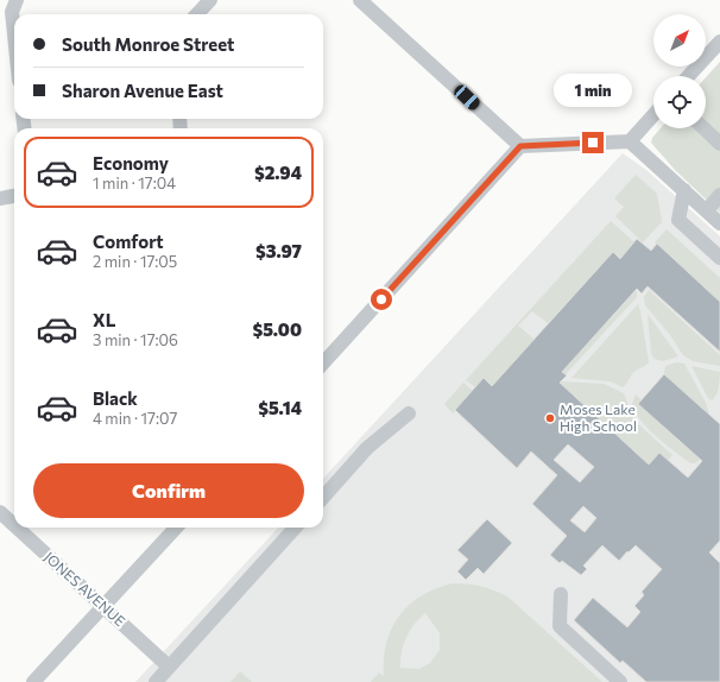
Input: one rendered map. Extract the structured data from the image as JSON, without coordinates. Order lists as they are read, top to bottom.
{
  "streets": {
    "street": ["JONES AVENUE"]
  },
  "places": ["Moses Lake High School"],
  "north": "top right",
  "page": {
    "banner": ["South Monroe Street", "Sharon Avenue East"],
    "bubble": "1 min",
    "list": [
      {
        "name": "Economy",
        "note": "1 min · 17:04",
        "value": "$2.94"
      },
      {
        "name": "Comfort",
        "note": "2 min · 17:05",
        "value": "$3.97"
      },
      {
        "name": "XL",
        "note": "3 min · 17:06",
        "value": "$5.00"
      },
      {
        "name": "Black",
        "note": "4 min · 17:07",
        "value": "$5.14"
      }
    ],
    "buttons": "Confirm"
  }
}
